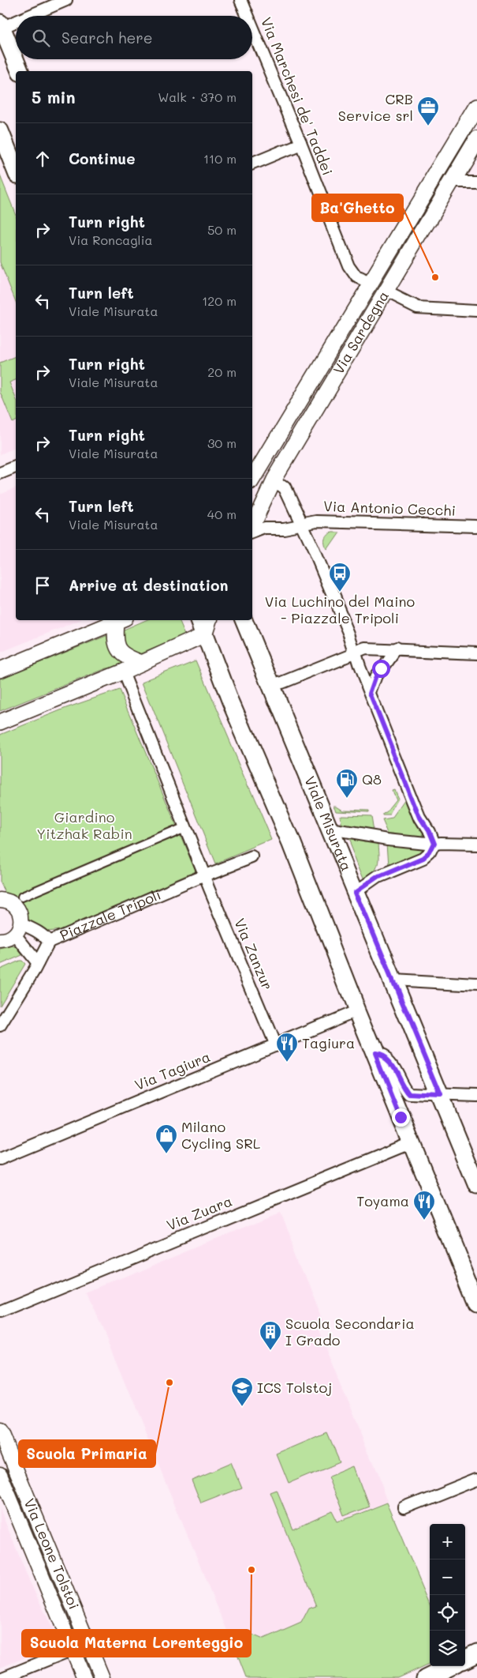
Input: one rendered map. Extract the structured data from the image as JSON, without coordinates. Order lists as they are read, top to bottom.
{
  "streets": {
    "main road": ["Via Sardegna", "Viale Misurata"],
    "street": [
      "Via Marchesi de' Taddei",
      "Via Antonio Cecchi",
      "Piazzale Tripoli",
      "Via Zanzur",
      "Via Tagiura",
      "Via Zuara",
      "Via Leone Tolstoi"
    ]
  },
  "crossings": [
    ["Via Marchesi de' Taddei", "Via Sardegna"],
    ["Piazzale Tripoli", "Via Zanzur"],
    ["Via Zanzur", "Via Tagiura"]
  ],
  "parks": ["Giardino Yitzhak Rabin"],
  "places": {
    "office": ["CRB Service srl"],
    "other": ["Ba'Ghetto", "Scuola Primaria", "Scuola Materna Lorenteggio"],
    "bus stop": ["Via Luchino del Maino - Piazzale Tripoli"],
    "fuel station": ["Q8"],
    "restaurant": ["Tagiura", "Toyama"],
    "shop": ["Milano Cycling SRL"],
    "building": ["Scuola Secondaria I Grado"],
    "school or university": ["ICS Tolstoj"]
  },
  "page": {
    "search": "Search here",
    "heading": ["5 min", "Walk · 370 m"],
    "list": [
      ["Continue", "110 m"],
      ["Turn right", "Via Roncaglia", "50 m"],
      ["Turn left", "Viale Misurata", "120 m"],
      ["Turn right", "Viale Misurata", "20 m"],
      ["Turn right", "Viale Misurata", "30 m"],
      ["Turn left", "Viale Misurata", "40 m"],
      "Arrive at destination"
    ],
    "map_buttons": ["+", "−"]
  }
}
